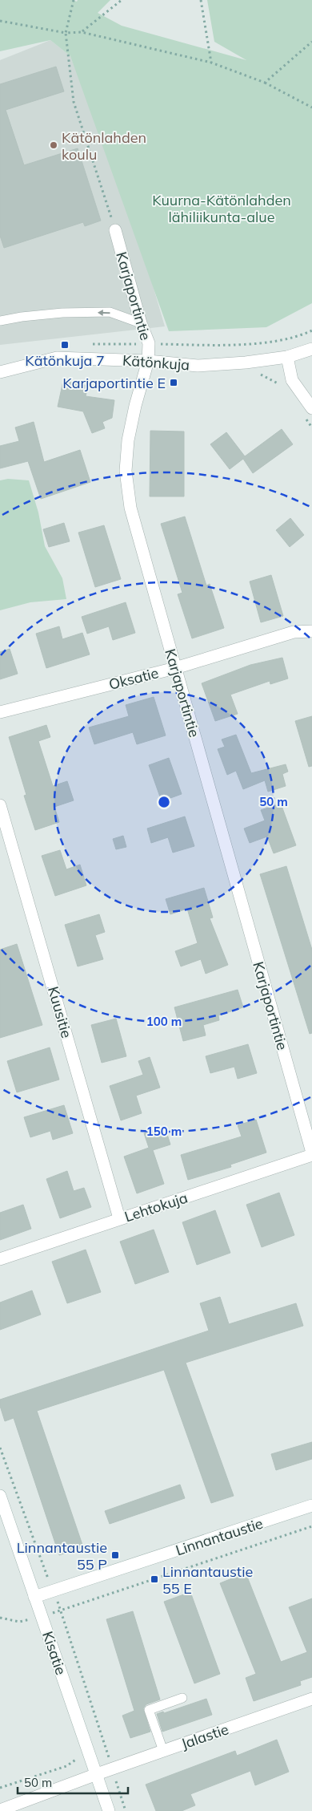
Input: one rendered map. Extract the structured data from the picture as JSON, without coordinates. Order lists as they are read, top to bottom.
{
  "streets": {
    "street": [
      "Karjaportintie",
      "Kätönkuja",
      "Oksatie",
      "Kuusitie",
      "Lehtokuja",
      "Linnantaustie",
      "Kisatie",
      "Jalastie"
    ]
  },
  "crossings": [
    ["Karjaportintie", "Kätönkuja"],
    ["Karjaportintie", "Oksatie"],
    ["Karjaportintie", "Lehtokuja"],
    ["Kuusitie", "Lehtokuja"],
    ["Linnantaustie", "Kisatie"],
    ["Kisatie", "Jalastie"]
  ],
  "parks": ["Kuurna-Kätönlahden lähiliikunta-alue"],
  "places": {
    "other": ["Kätönlahden koulu"],
    "transit": [
      "Kätönkuja 7",
      "Karjaportintie E",
      "Linnantaustie 55 P",
      "Linnantaustie 55 E"
    ]
  },
  "scale_bar": "50 m",
  "rings": ["50 m", "100 m", "150 m"]
}
